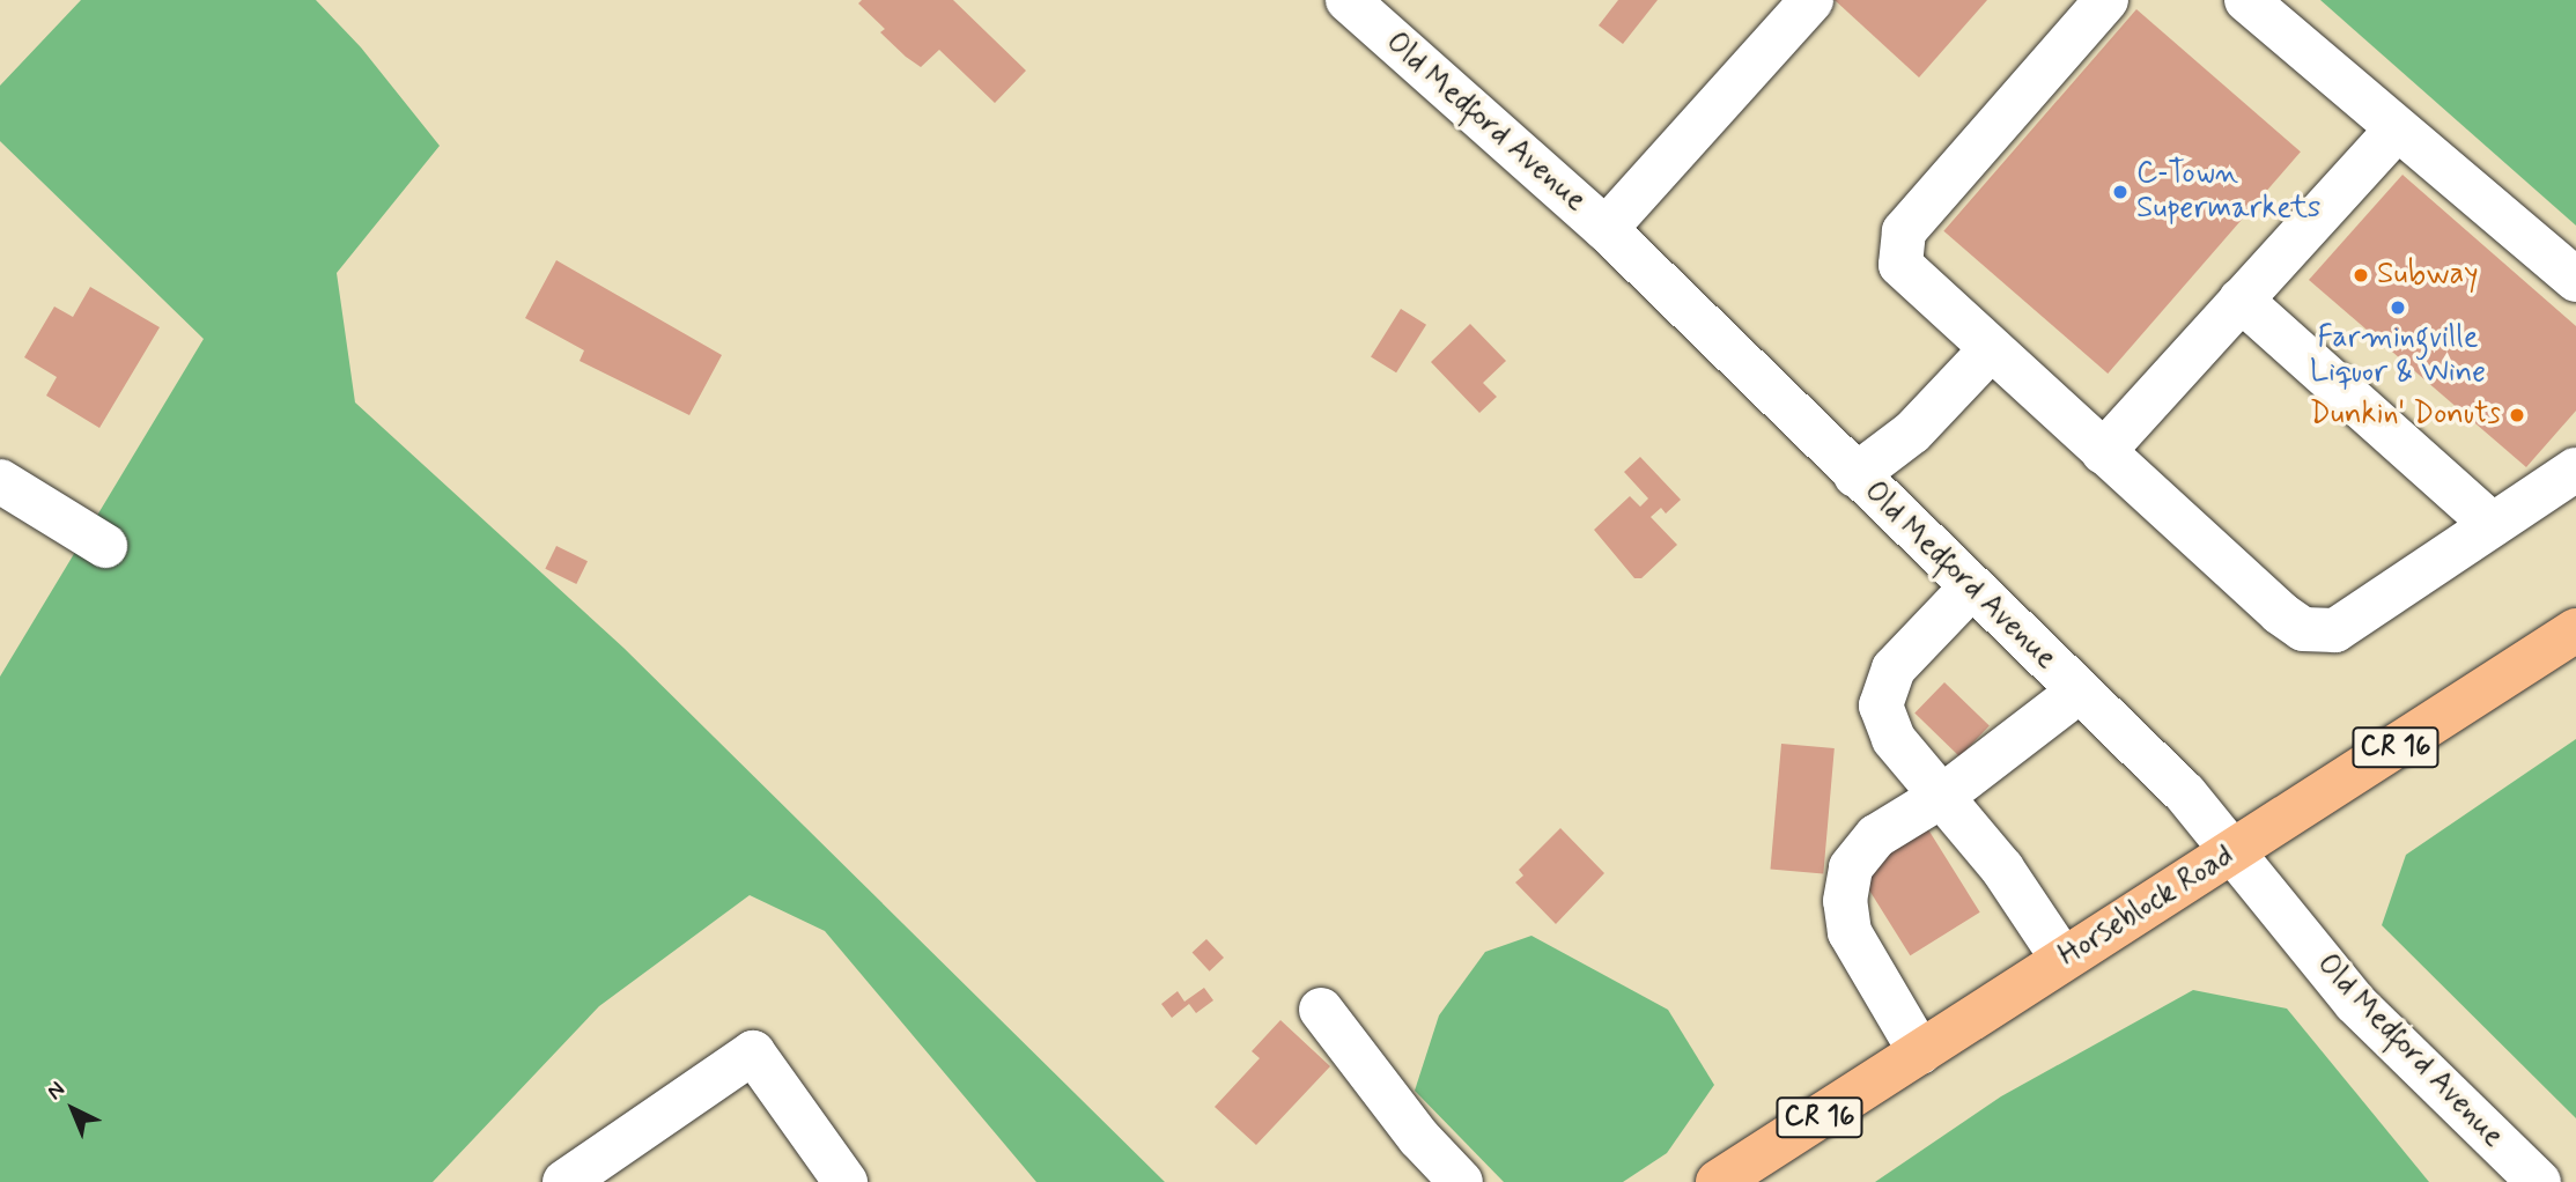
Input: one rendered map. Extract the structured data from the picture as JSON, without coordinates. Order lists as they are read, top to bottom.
{
  "streets": {
    "main road": ["CR 16", "Horseblock Road"],
    "street": ["Old Medford Avenue"]
  },
  "crossings": [
    ["Old Medford Avenue", "Horseblock Road"]
  ],
  "places": [
    "C‑Town Supermarkets",
    "Subway",
    "Farmingville Liquor & Wine",
    "Dunkin' Donuts"
  ],
  "north": "top left"
}
